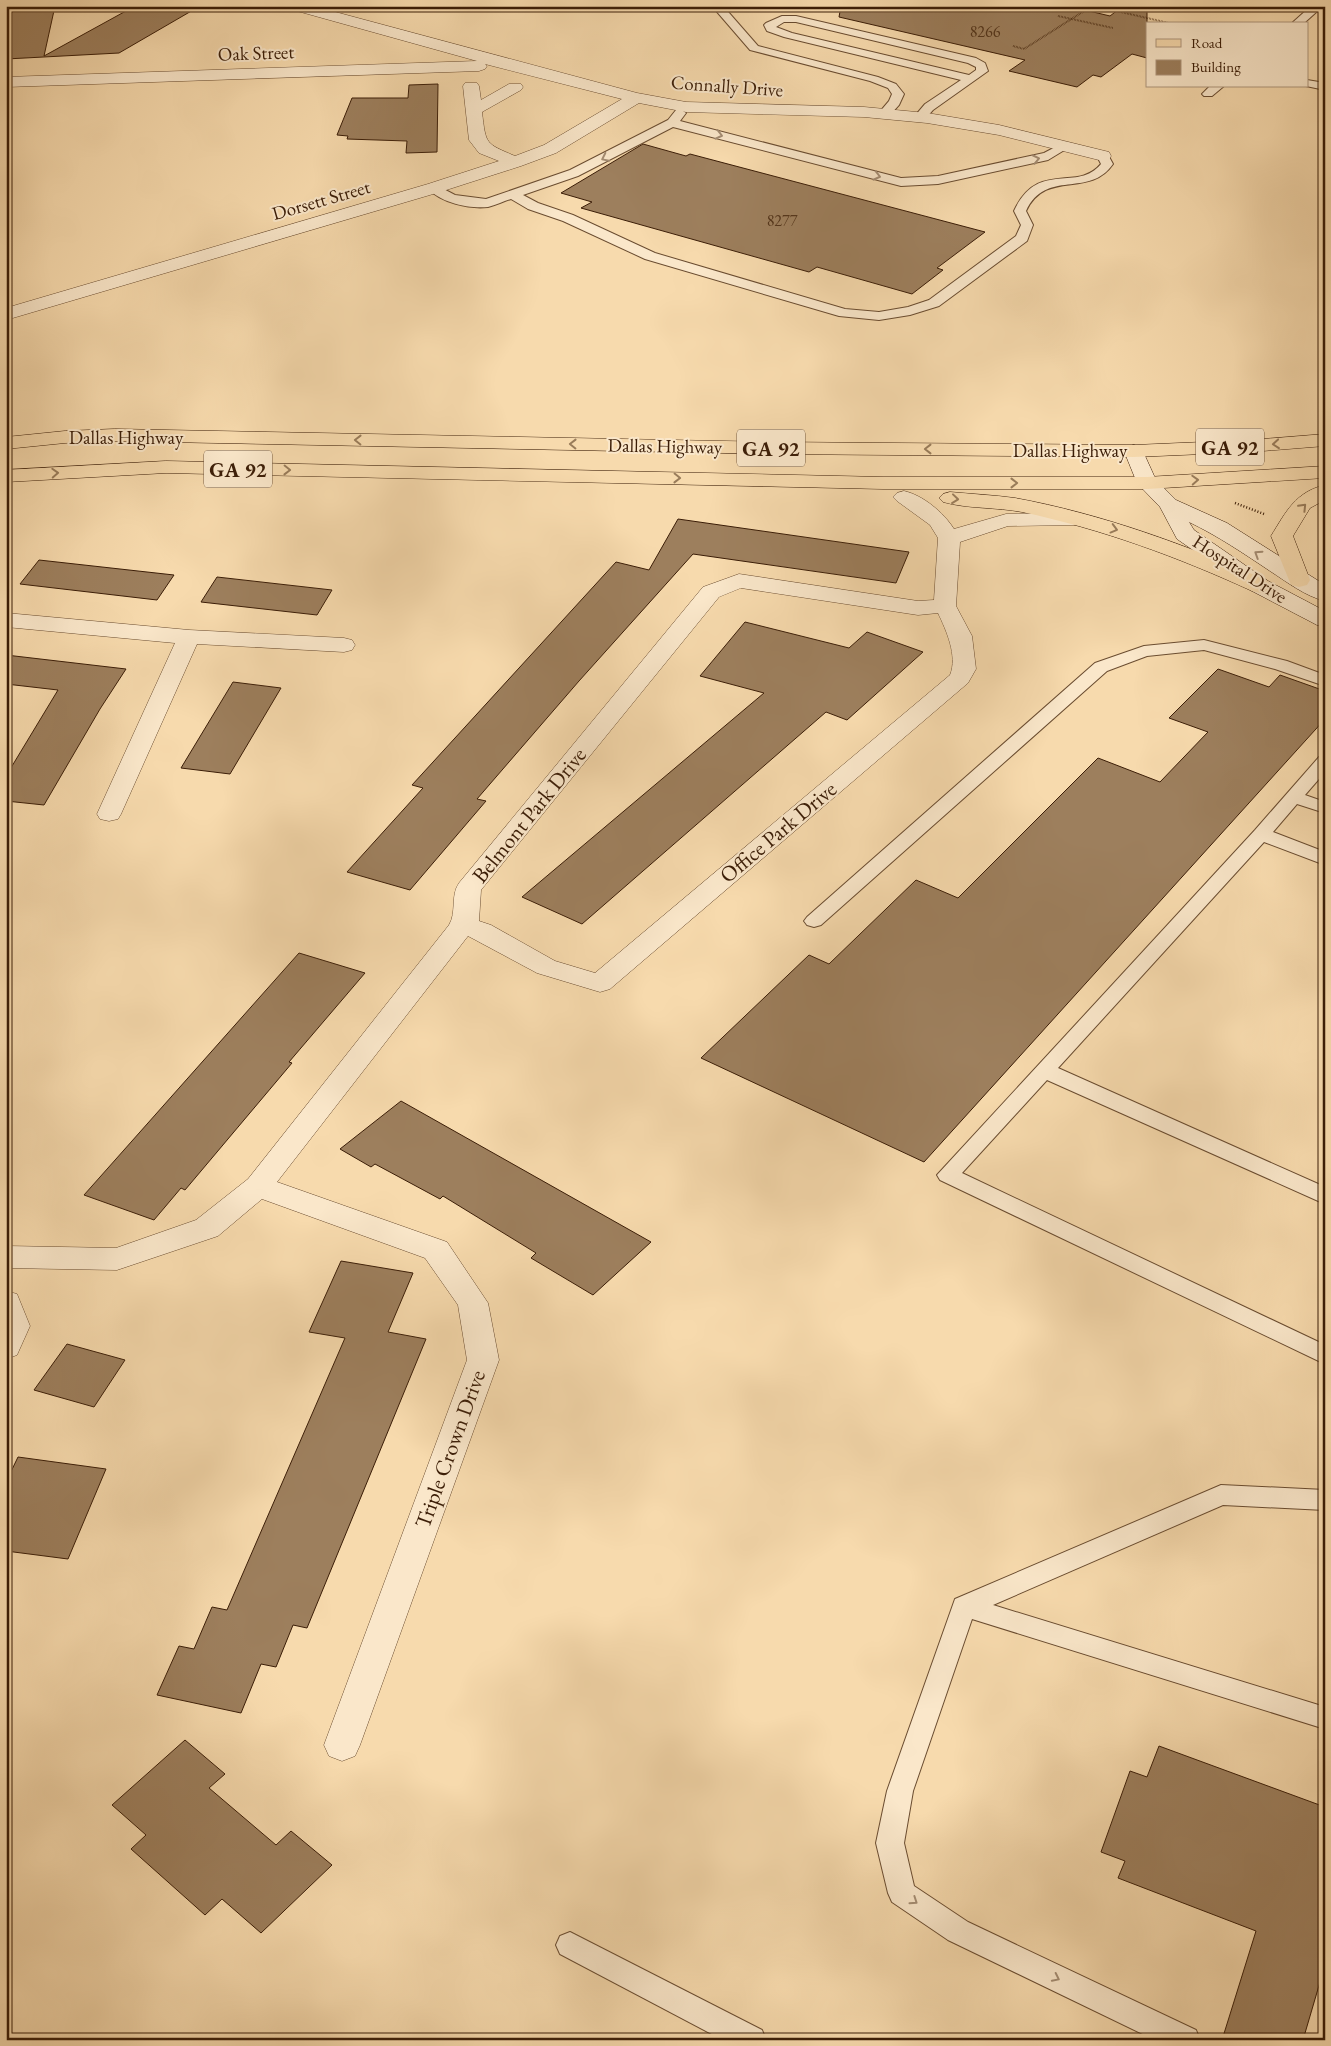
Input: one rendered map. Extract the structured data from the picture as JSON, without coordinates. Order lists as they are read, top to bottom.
{
  "streets": {
    "main road": ["Dallas Highway", "GA 92"],
    "street": [
      "Oak Street",
      "Connally Drive",
      "Dorsett Street",
      "Hospital Drive",
      "Belmont Park Drive",
      "Office Park Drive",
      "Triple Crown Drive"
    ]
  },
  "crossings": [
    ["Oak Street", "Connally Drive"],
    ["Connally Drive", "Dorsett Street"],
    ["Dallas Highway", "Hospital Drive"],
    ["Belmont Park Drive", "Office Park Drive"],
    ["Belmont Park Drive", "Triple Crown Drive"]
  ],
  "house_numbers": ["8266", "8277"],
  "legend": ["Road", "Building"]
}
